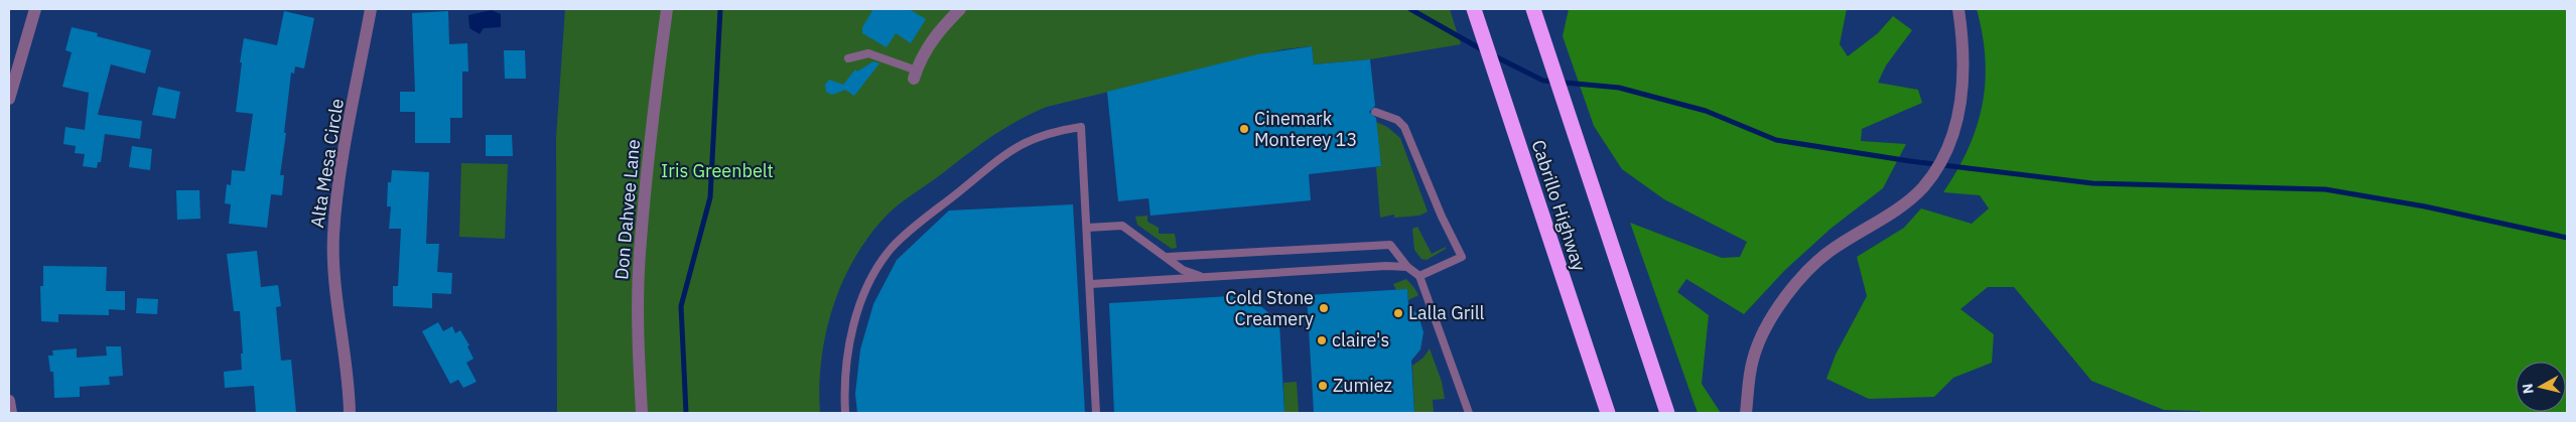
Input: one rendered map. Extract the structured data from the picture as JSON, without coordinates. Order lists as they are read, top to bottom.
{
  "streets": {
    "highway": ["Cabrillo Highway"],
    "street": ["Alta Mesa Circle", "Don Dahvee Lane"]
  },
  "parks": ["Iris Greenbelt"],
  "places": [
    "Cinemark Monterey 13",
    "Cold Stone Creamery",
    "Lalla Grill",
    "claire's",
    "Zumiez"
  ],
  "north": "left"
}
